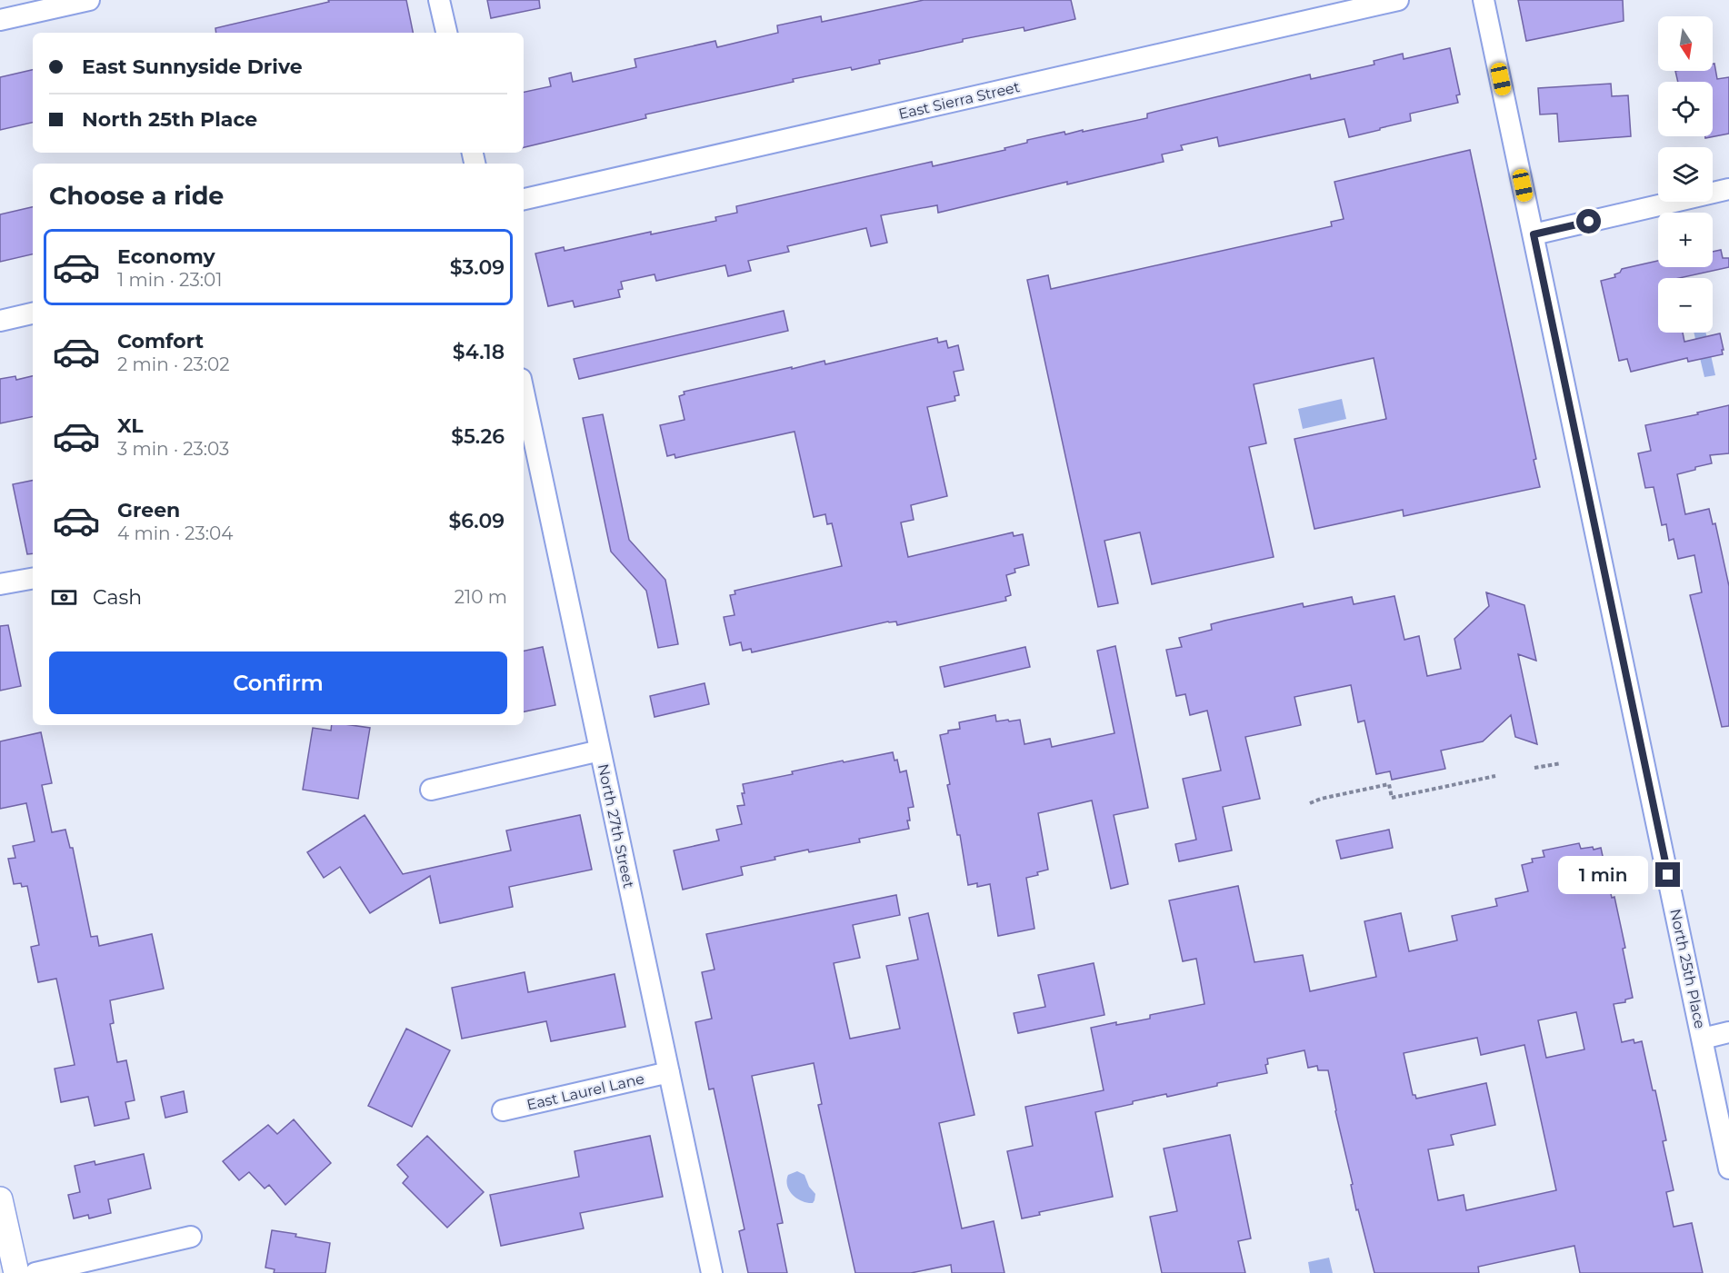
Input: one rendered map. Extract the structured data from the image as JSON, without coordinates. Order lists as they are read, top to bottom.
{
  "streets": {
    "street": [
      "East Sierra Street",
      "North 27th Street",
      "North 25th Place",
      "East Laurel Lane"
    ]
  },
  "crossings": [
    ["North 27th Street", "East Laurel Lane"]
  ],
  "north": "bottom",
  "page": {
    "map_buttons": ["+", "−"],
    "banner": ["East Sunnyside Drive", "North 25th Place"],
    "heading": "Choose a ride",
    "list": [
      {
        "name": "Economy",
        "note": "1 min · 23:01",
        "value": "$3.09"
      },
      {
        "name": "Comfort",
        "note": "2 min · 23:02",
        "value": "$4.18"
      },
      {
        "name": "XL",
        "note": "3 min · 23:03",
        "value": "$5.26"
      },
      {
        "name": "Green",
        "note": "4 min · 23:04",
        "value": "$6.09"
      }
    ],
    "pay": ["Cash", "210 m"],
    "buttons": "Confirm",
    "bubble": "1 min"
  }
}
